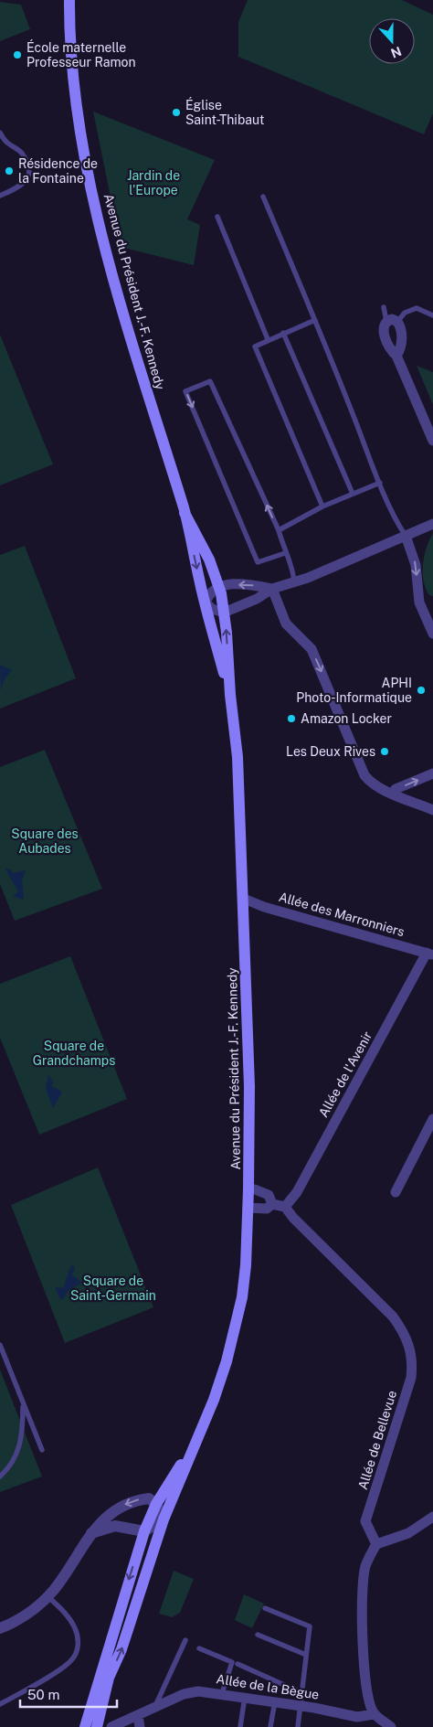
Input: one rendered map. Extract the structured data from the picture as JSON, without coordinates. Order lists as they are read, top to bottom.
{
  "streets": {
    "main road": ["Avenue du Président J.-F. Kennedy"],
    "street": [
      "Allée des Marronniers",
      "Allée de l'Avenir",
      "Allée de Bellevue",
      "Allée de la Bègue"
    ]
  },
  "crossings": [
    ["Avenue du Président J.-F. Kennedy", "Allée des Marronniers"],
    ["Allée des Marronniers", "Allée de l'Avenir"],
    ["Allée de l'Avenir", "Allée de Bellevue"]
  ],
  "parks": [
    "Jardin de l'Europe",
    "Square des Aubades",
    "Square de Grandchamps",
    "Square de Saint-Germain"
  ],
  "places": [
    "École maternelle Professeur Ramon",
    "Église Saint-Thibaut",
    "Résidence de la Fontaine",
    "APHI Photo-Informatique",
    "Amazon Locker",
    "Les Deux Rives"
  ],
  "scale_bar": "50 m",
  "north": "bottom"
}
